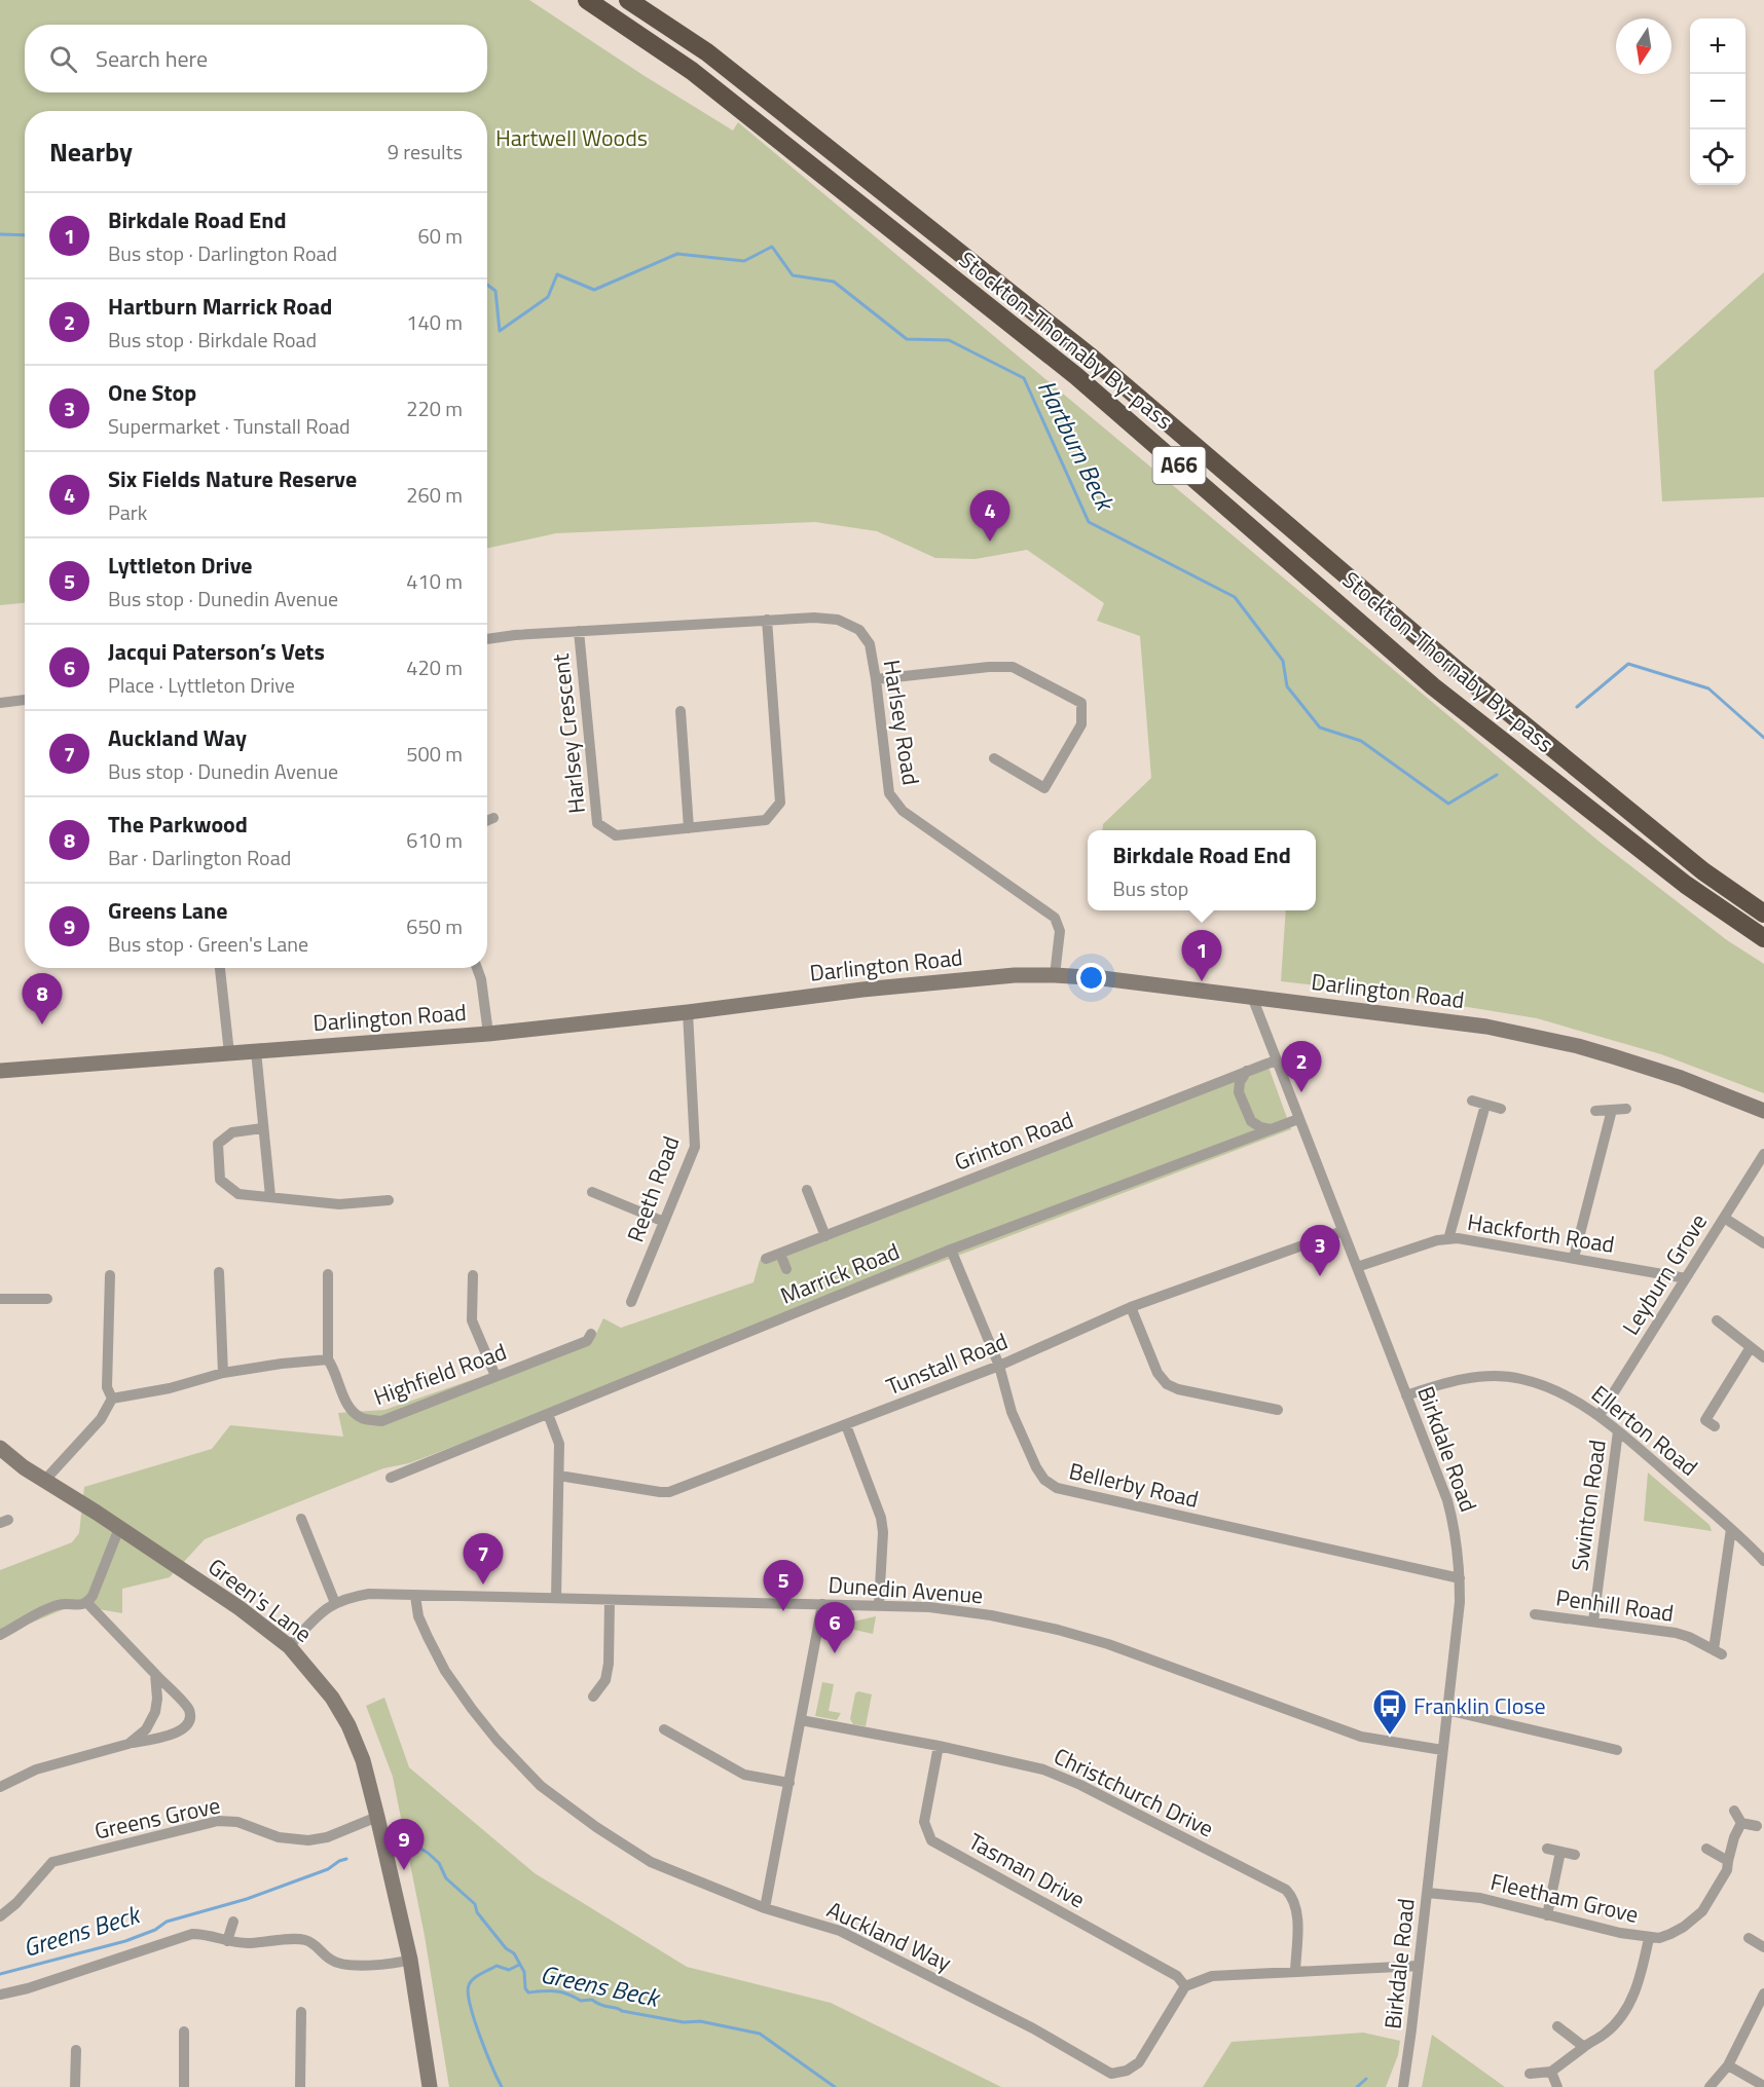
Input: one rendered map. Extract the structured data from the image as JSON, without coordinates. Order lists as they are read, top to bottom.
{
  "streets": {
    "highway": ["Stockton-Thornaby By-pass", "A66"],
    "street": [
      "Harlsey Road",
      "Harlsey Crescent",
      "Darlington Road",
      "Grinton Road",
      "Reeth Road",
      "Hackforth Road",
      "Marrick Road",
      "Leyburn Grove",
      "Tunstall Road",
      "Highfield Road",
      "Ellerton Road",
      "Birkdale Road",
      "Bellerby Road",
      "Swinton Road",
      "Dunedin Avenue",
      "Green's Lane",
      "Penhill Road",
      "Christchurch Drive",
      "Greens Grove",
      "Tasman Drive",
      "Fleetham Grove",
      "Auckland Way"
    ]
  },
  "crossings": [
    ["Harlsey Road", "Harlsey Crescent"],
    ["Harlsey Road", "Darlington Road"],
    ["Darlington Road", "Reeth Road"],
    ["Darlington Road", "Birkdale Road"],
    ["Grinton Road", "Birkdale Road"],
    ["Hackforth Road", "Leyburn Grove"],
    ["Hackforth Road", "Birkdale Road"],
    ["Marrick Road", "Birkdale Road"],
    ["Marrick Road", "Bellerby Road"],
    ["Leyburn Grove", "Ellerton Road"],
    ["Tunstall Road", "Birkdale Road"],
    ["Tunstall Road", "Bellerby Road"],
    ["Ellerton Road", "Birkdale Road"],
    ["Ellerton Road", "Swinton Road"],
    ["Ellerton Road", "Penhill Road"],
    ["Birkdale Road", "Bellerby Road"],
    ["Birkdale Road", "Dunedin Avenue"],
    ["Birkdale Road", "Fleetham Grove"],
    ["Swinton Road", "Penhill Road"],
    ["Dunedin Avenue", "Green's Lane"],
    ["Dunedin Avenue", "Auckland Way"],
    ["Green's Lane", "Greens Grove"],
    ["Christchurch Drive", "Tasman Drive"],
    ["Tasman Drive", "Auckland Way"]
  ],
  "water": ["Hartburn Beck", "Greens Beck"],
  "parks": ["Hartwell Woods"],
  "places": {
    "bus stop": ["Franklin Close"]
  },
  "north": "bottom",
  "page": {
    "map_buttons": ["+", "−"],
    "search": "Search here",
    "heading": ["Nearby", "9 results"],
    "list": [
      {
        "mark": "1",
        "name": "Birkdale Road End",
        "note": "Bus stop · Darlington Road",
        "value": "60 m"
      },
      {
        "mark": "2",
        "name": "Hartburn Marrick Road",
        "note": "Bus stop · Birkdale Road",
        "value": "140 m"
      },
      {
        "mark": "3",
        "name": "One Stop",
        "note": "Supermarket · Tunstall Road",
        "value": "220 m"
      },
      {
        "mark": "4",
        "name": "Six Fields Nature Reserve",
        "note": "Park",
        "value": "260 m"
      },
      {
        "mark": "5",
        "name": "Lyttleton Drive",
        "note": "Bus stop · Dunedin Avenue",
        "value": "410 m"
      },
      {
        "mark": "6",
        "name": "Jacqui Paterson’s Vets",
        "note": "Place · Lyttleton Drive",
        "value": "420 m"
      },
      {
        "mark": "7",
        "name": "Auckland Way",
        "note": "Bus stop · Dunedin Avenue",
        "value": "500 m"
      },
      {
        "mark": "8",
        "name": "The Parkwood",
        "note": "Bar · Darlington Road",
        "value": "610 m"
      },
      {
        "mark": "9",
        "name": "Greens Lane",
        "note": "Bus stop · Green's Lane",
        "value": "650 m"
      }
    ],
    "pins": [
      "4",
      "1",
      "8",
      "2",
      "3",
      "7",
      "5",
      "6",
      "9"
    ],
    "popup": ["Birkdale Road End", "Bus stop"]
  }
}
